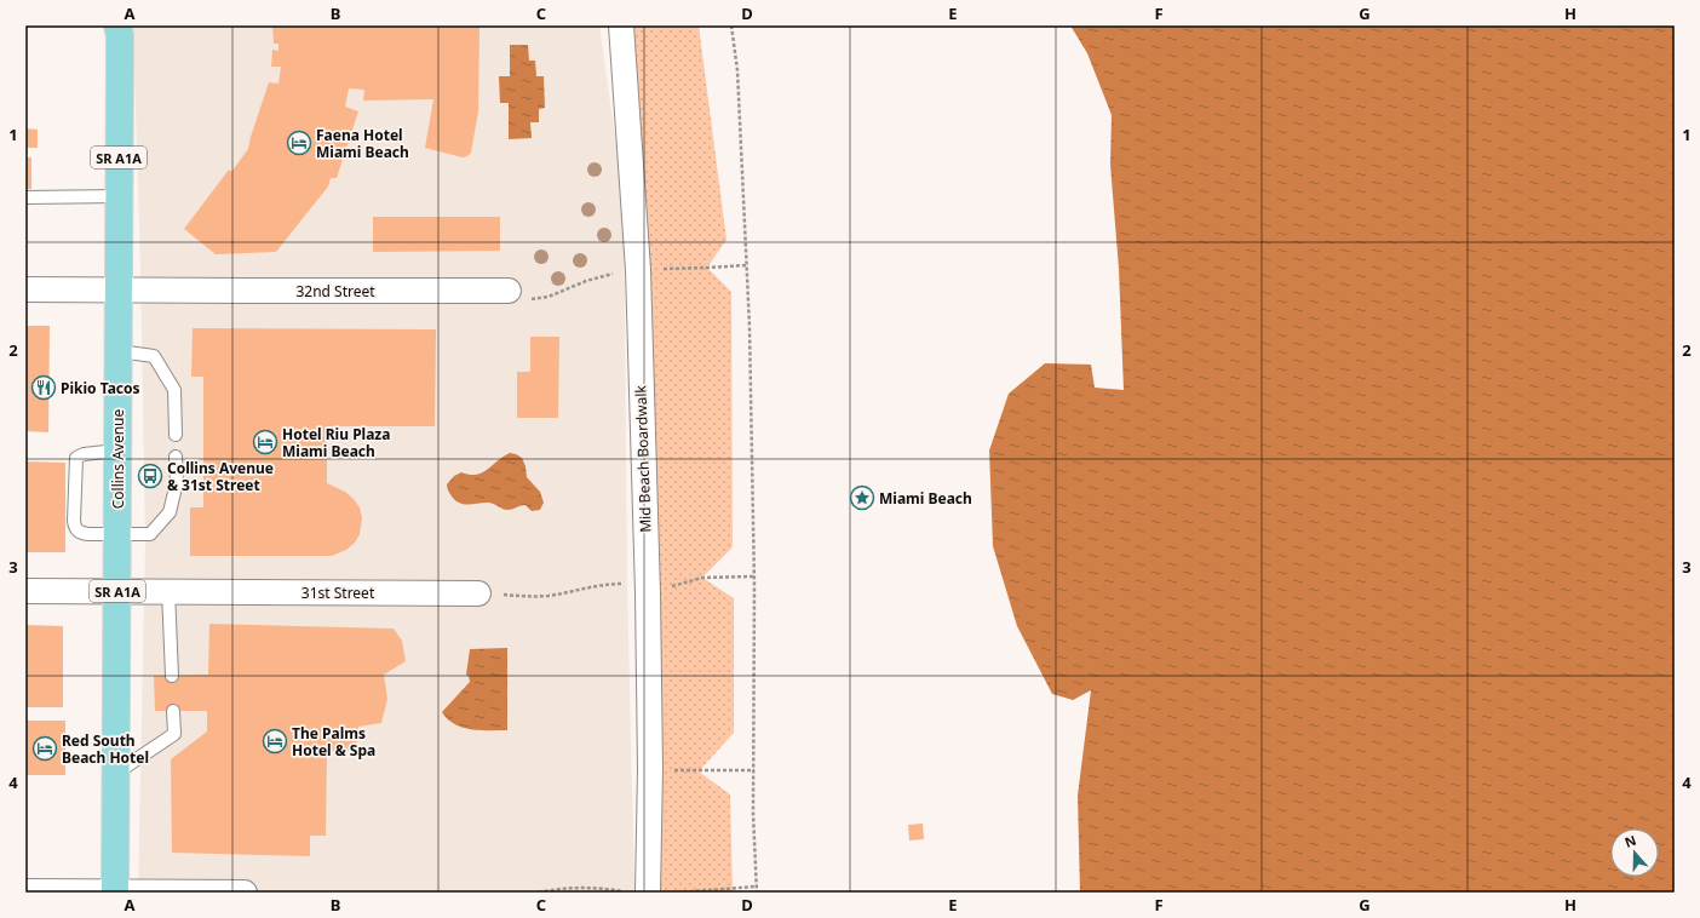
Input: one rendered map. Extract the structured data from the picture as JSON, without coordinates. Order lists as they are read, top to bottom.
{
  "streets": {
    "main road": ["SR A1A", "Collins Avenue"],
    "street": ["32nd Street", "Mid Beach Boardwalk", "31st Street"]
  },
  "crossings": [
    ["32nd Street", "Collins Avenue"],
    ["Collins Avenue", "31st Street"]
  ],
  "places": {
    "hotel": [
      "Faena Hotel Miami Beach",
      "Hotel Riu Plaza Miami Beach",
      "The Palms Hotel & Spa",
      "Red South Beach Hotel"
    ],
    "restaurant": ["Pikio Tacos"],
    "bus stop": ["Collins Avenue & 31st Street"],
    "place": ["Miami Beach"]
  },
  "north": "top",
  "grid": {
    "columns": [
      "A",
      "B",
      "C",
      "D",
      "E",
      "F",
      "G",
      "H"
    ],
    "rows": [
      "1",
      "2",
      "3",
      "4"
    ]
  }
}
